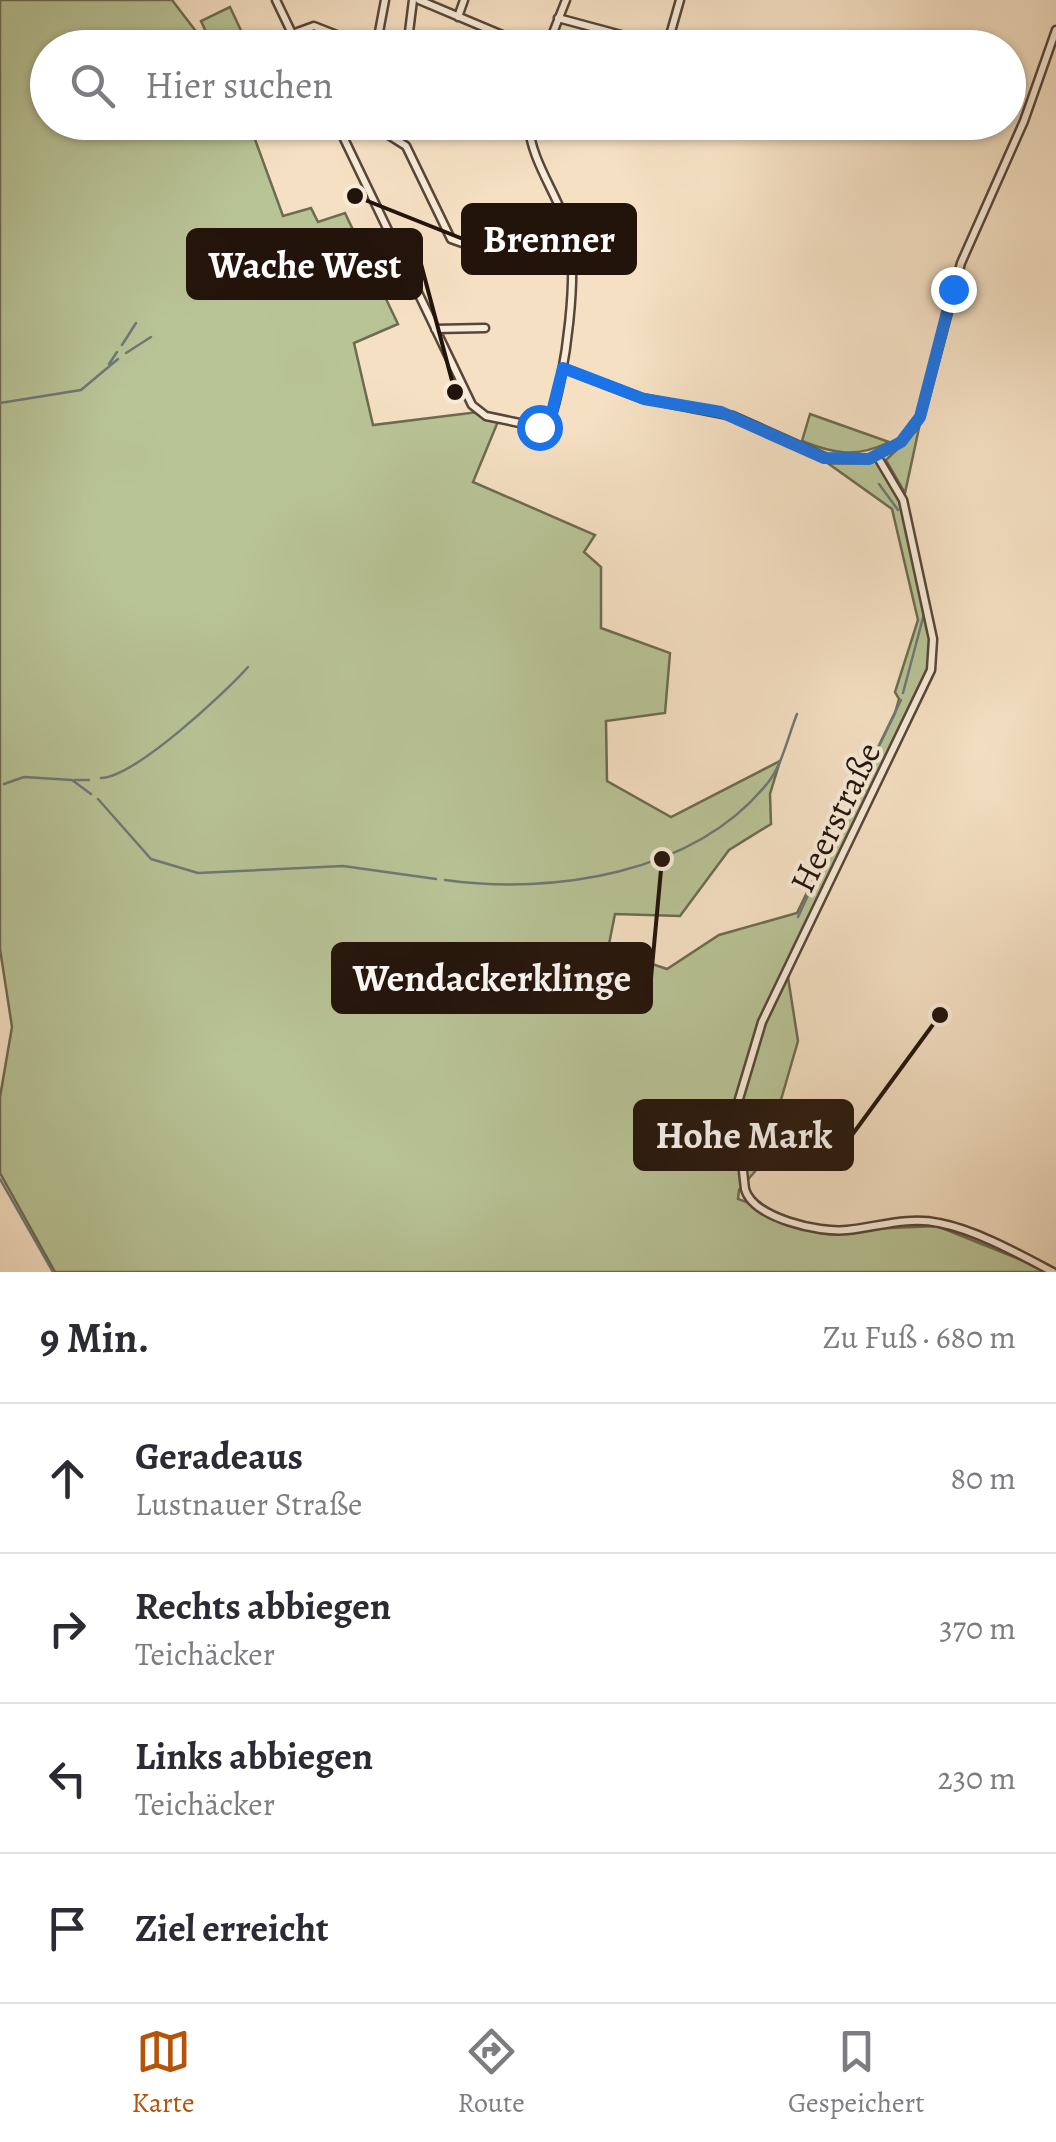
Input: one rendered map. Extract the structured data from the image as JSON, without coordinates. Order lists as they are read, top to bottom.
{
  "streets": {
    "street": ["Heerstraße"]
  },
  "places": [
    "Brenner",
    "Wache West",
    "Wendackerklinge",
    "Hohe Mark"
  ],
  "page": {
    "search": "Hier suchen",
    "heading": ["9 Min.", "Zu Fuß · 680 m"],
    "list": [
      ["Geradeaus", "Lustnauer Straße", "80 m"],
      ["Rechts abbiegen", "Teichäcker", "370 m"],
      ["Links abbiegen", "Teichäcker", "230 m"],
      "Ziel erreicht"
    ],
    "nav": ["Karte", "Route", "Gespeichert"]
  }
}
